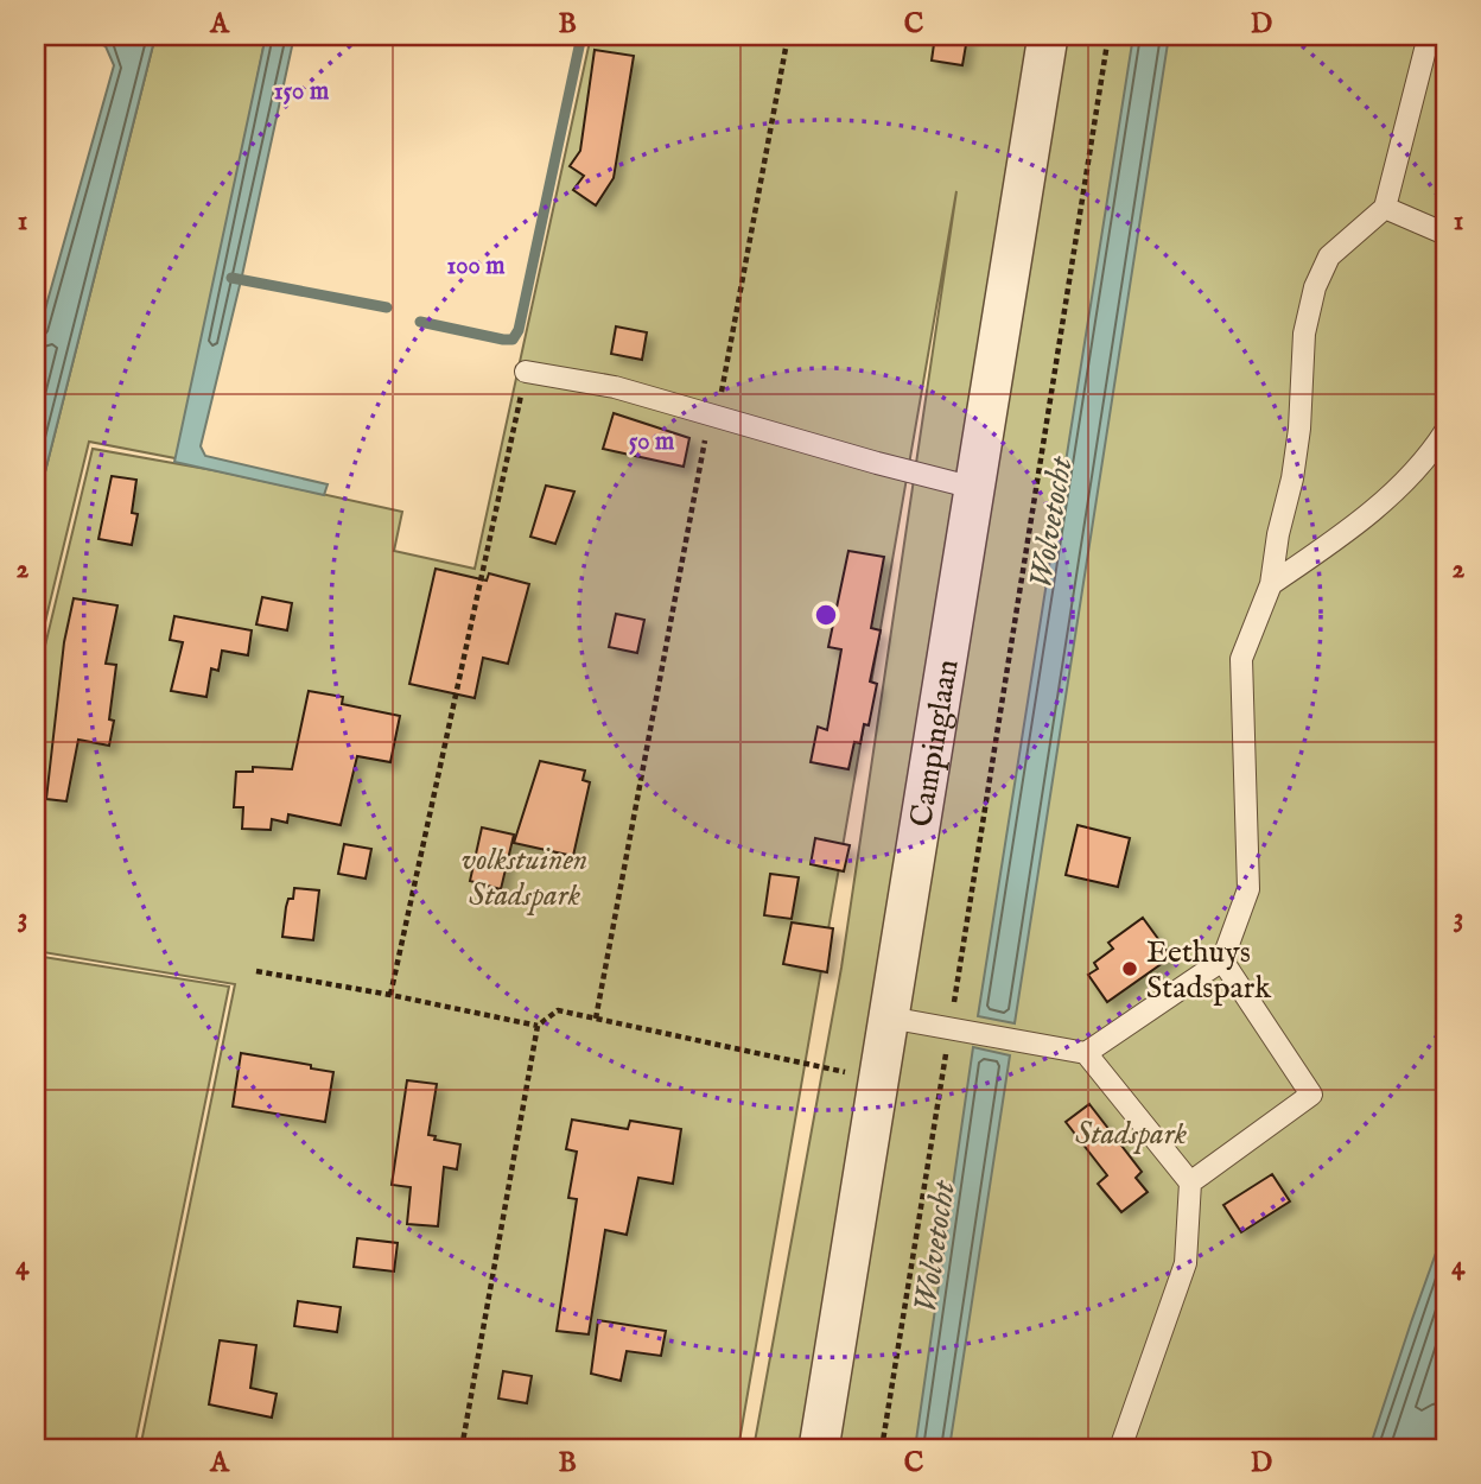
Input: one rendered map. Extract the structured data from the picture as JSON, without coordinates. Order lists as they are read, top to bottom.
{
  "streets": {
    "street": ["Campinglaan"]
  },
  "water": ["Wolvetocht"],
  "parks": ["volkstuinen Stadspark", "Stadspark"],
  "places": ["Eethuys Stadspark"],
  "grid": {
    "columns": [
      "A",
      "B",
      "C",
      "D"
    ],
    "rows": [
      "1",
      "2",
      "3",
      "4"
    ]
  },
  "rings": ["150 m", "100 m", "50 m"]
}
